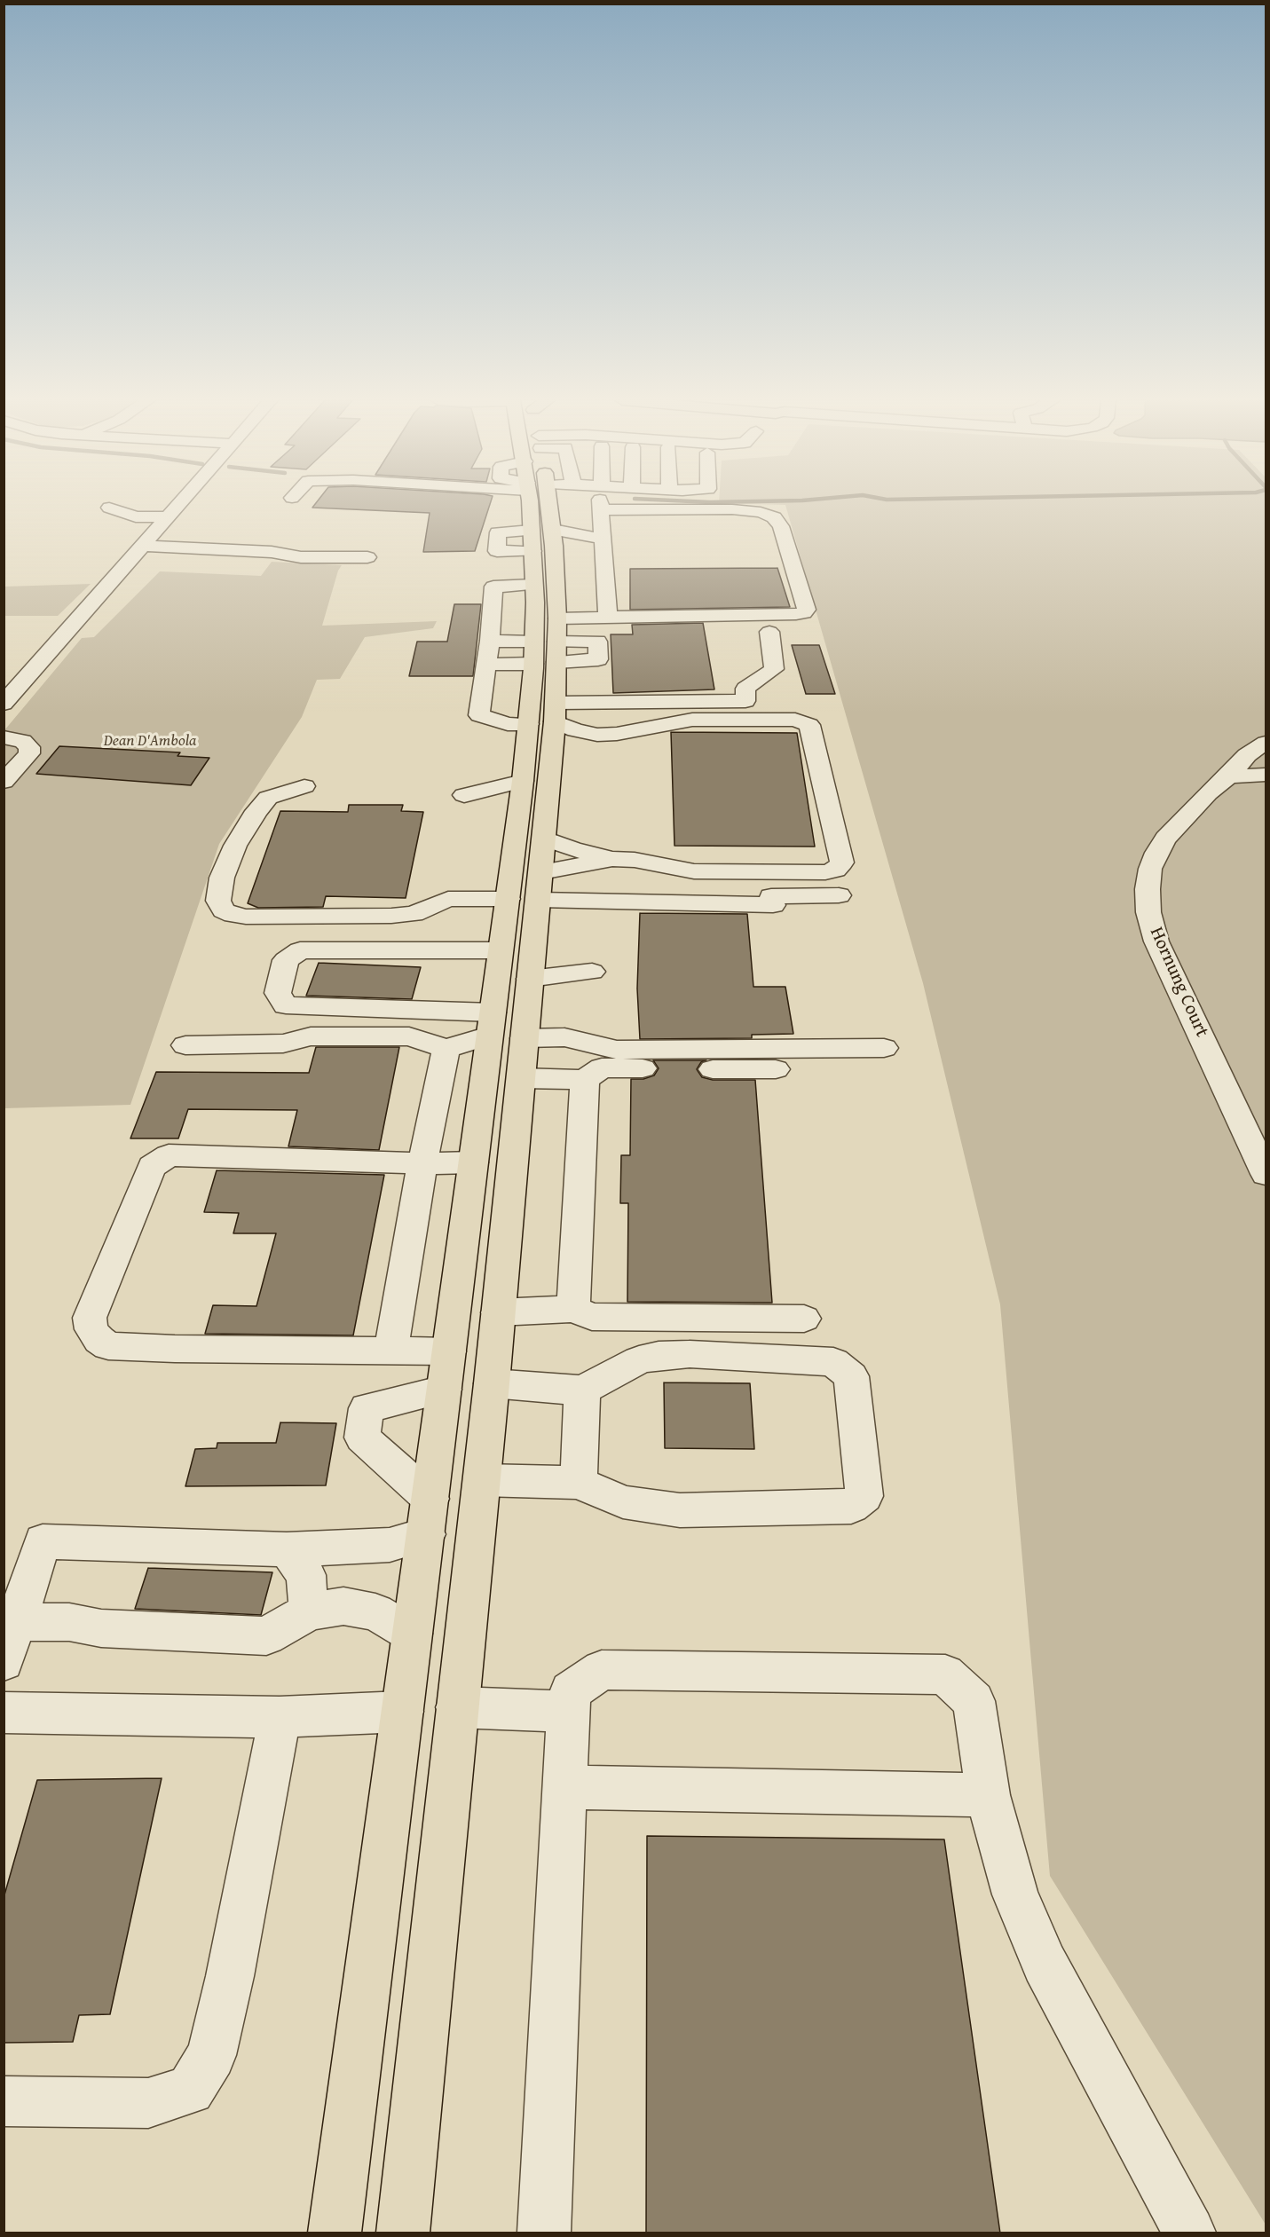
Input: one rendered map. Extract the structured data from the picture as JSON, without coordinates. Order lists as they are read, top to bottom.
{
  "streets": {
    "street": ["Hornung Court"]
  },
  "parks": ["Dean D'Ambola"]
}
